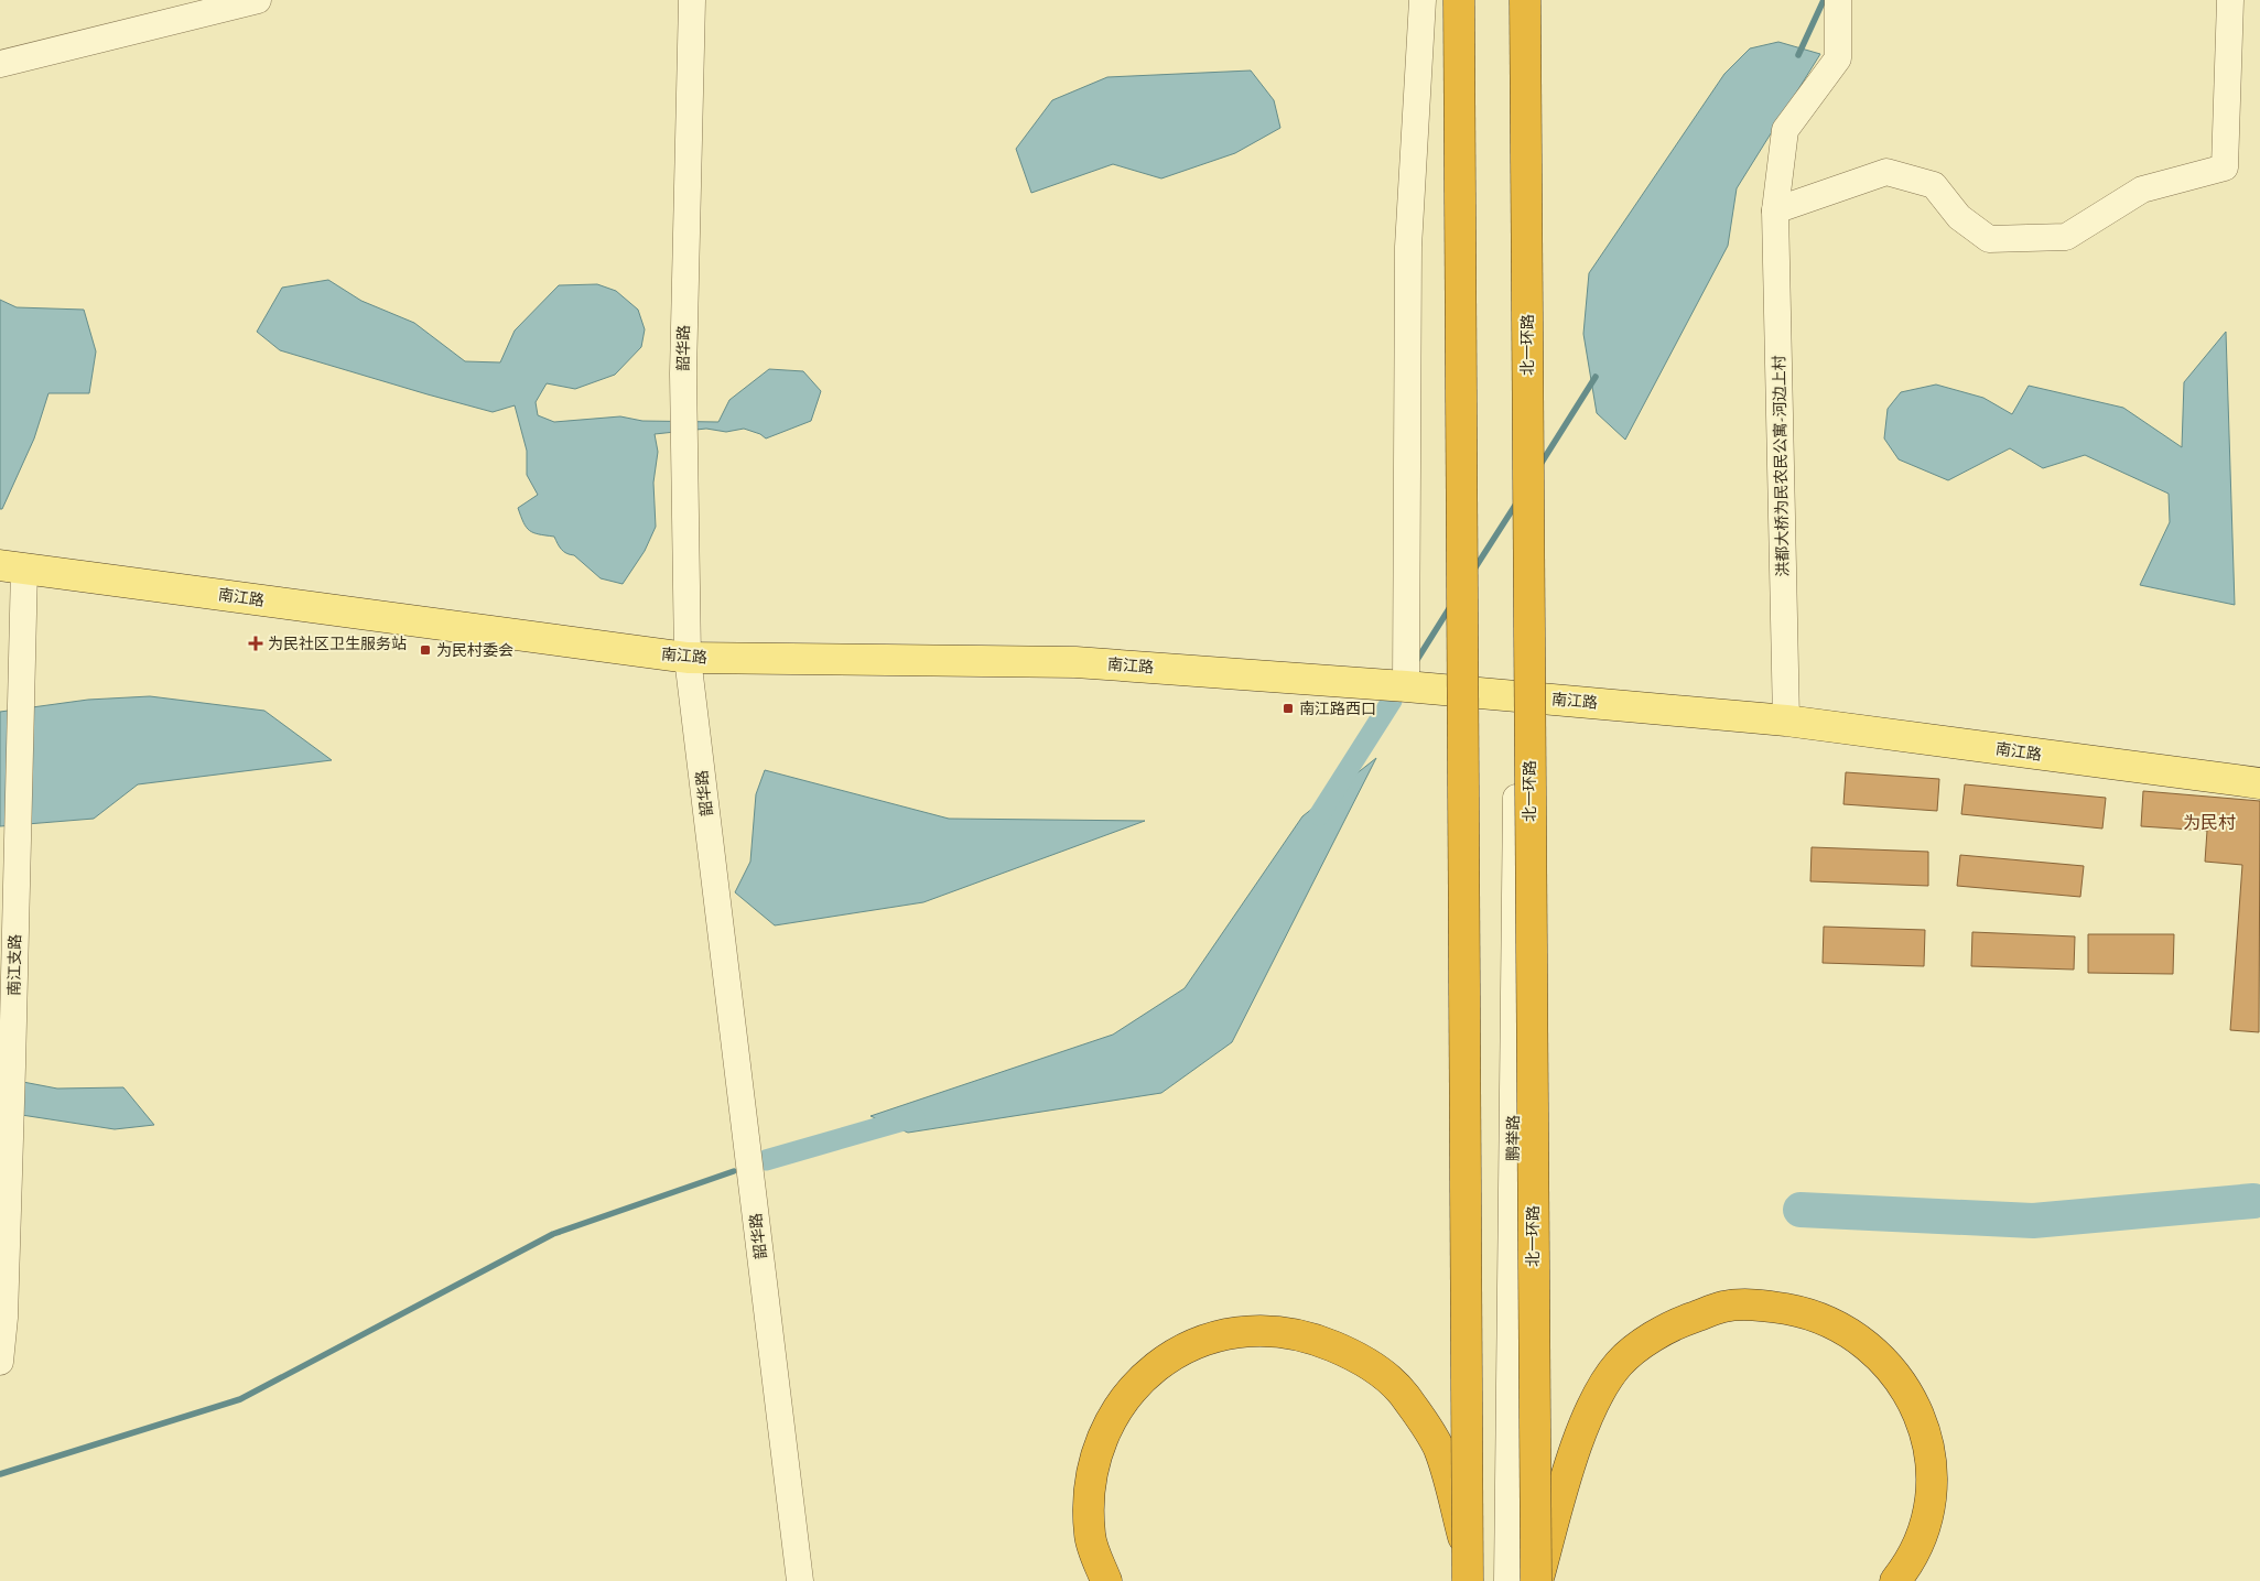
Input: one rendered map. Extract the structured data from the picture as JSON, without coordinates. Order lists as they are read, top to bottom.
{
  "streets": {
    "highway": ["北一环路"],
    "main road": ["南江路"],
    "street": [
      "韶华路",
      "洪都大桥为民农民公寓-河边上村",
      "南江支路",
      "鹏举路"
    ]
  },
  "crossings": [
    ["韶华路", "南江路"],
    ["洪都大桥为民农民公寓-河边上村", "南江路"],
    ["南江路", "南江支路"],
    ["南江路", "鹏举路"]
  ],
  "districts": ["为民村"],
  "places": {
    "health": ["为民社区卫生服务站"],
    "transit": ["为民村委会", "南江路西口"]
  }
}
